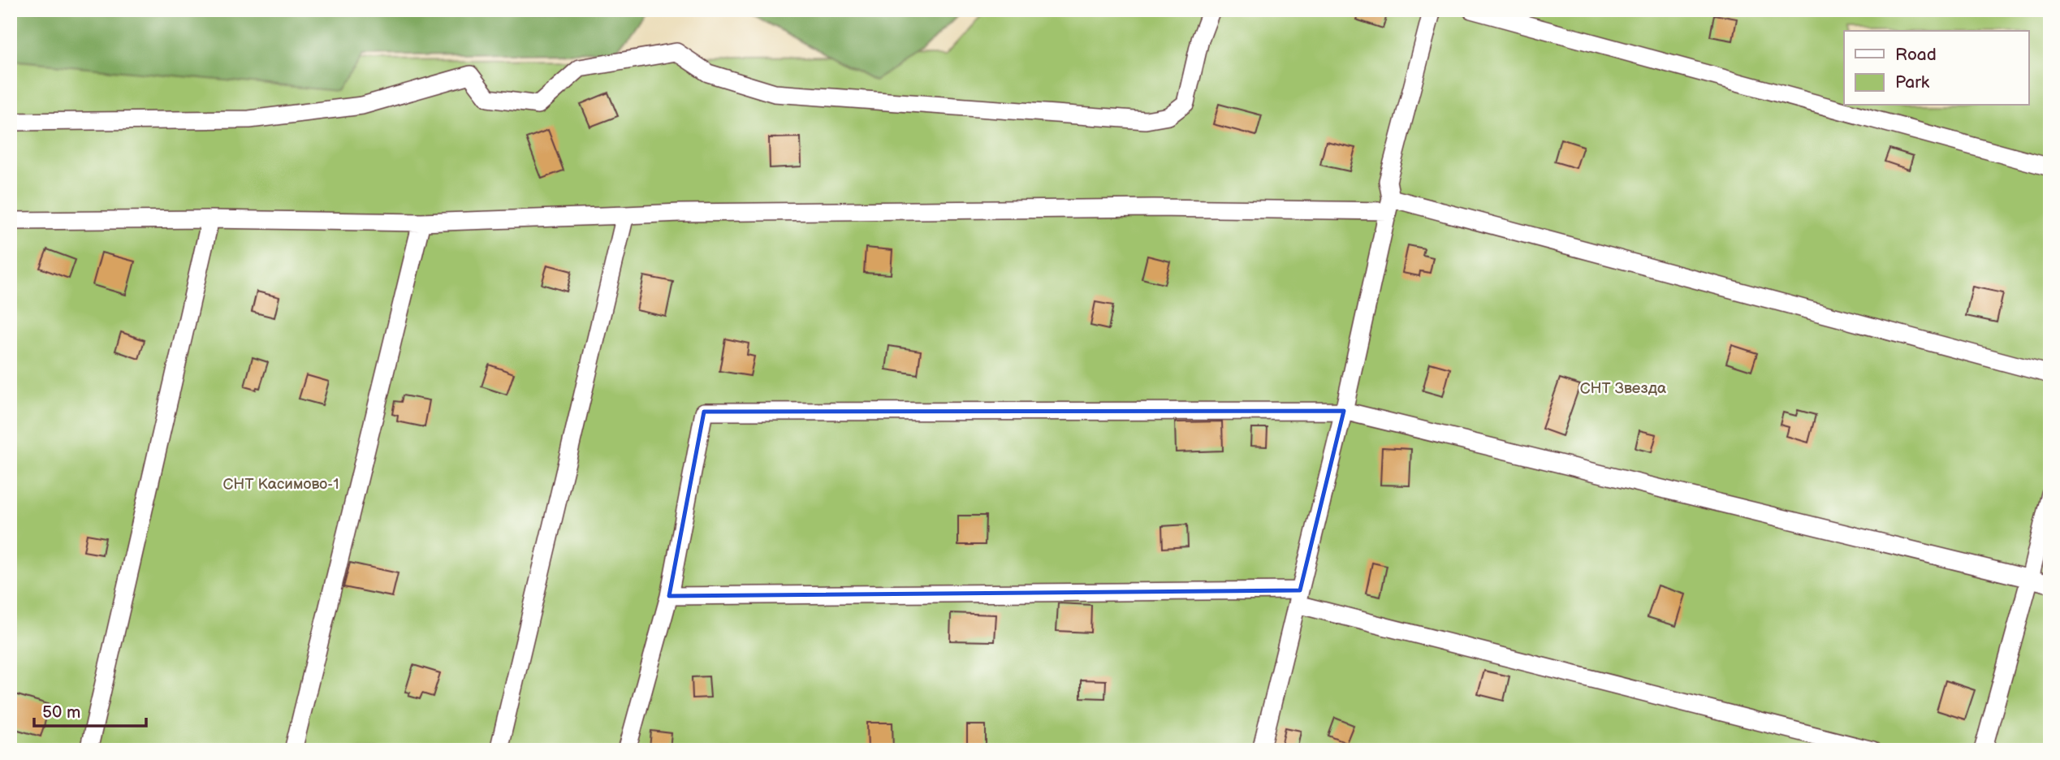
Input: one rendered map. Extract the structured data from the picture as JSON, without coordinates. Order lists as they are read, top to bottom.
{
  "parks": ["СНТ Звезда", "СНТ Касимово-1"],
  "legend": ["Road", "Park"],
  "scale_bar": "50 m"
}
